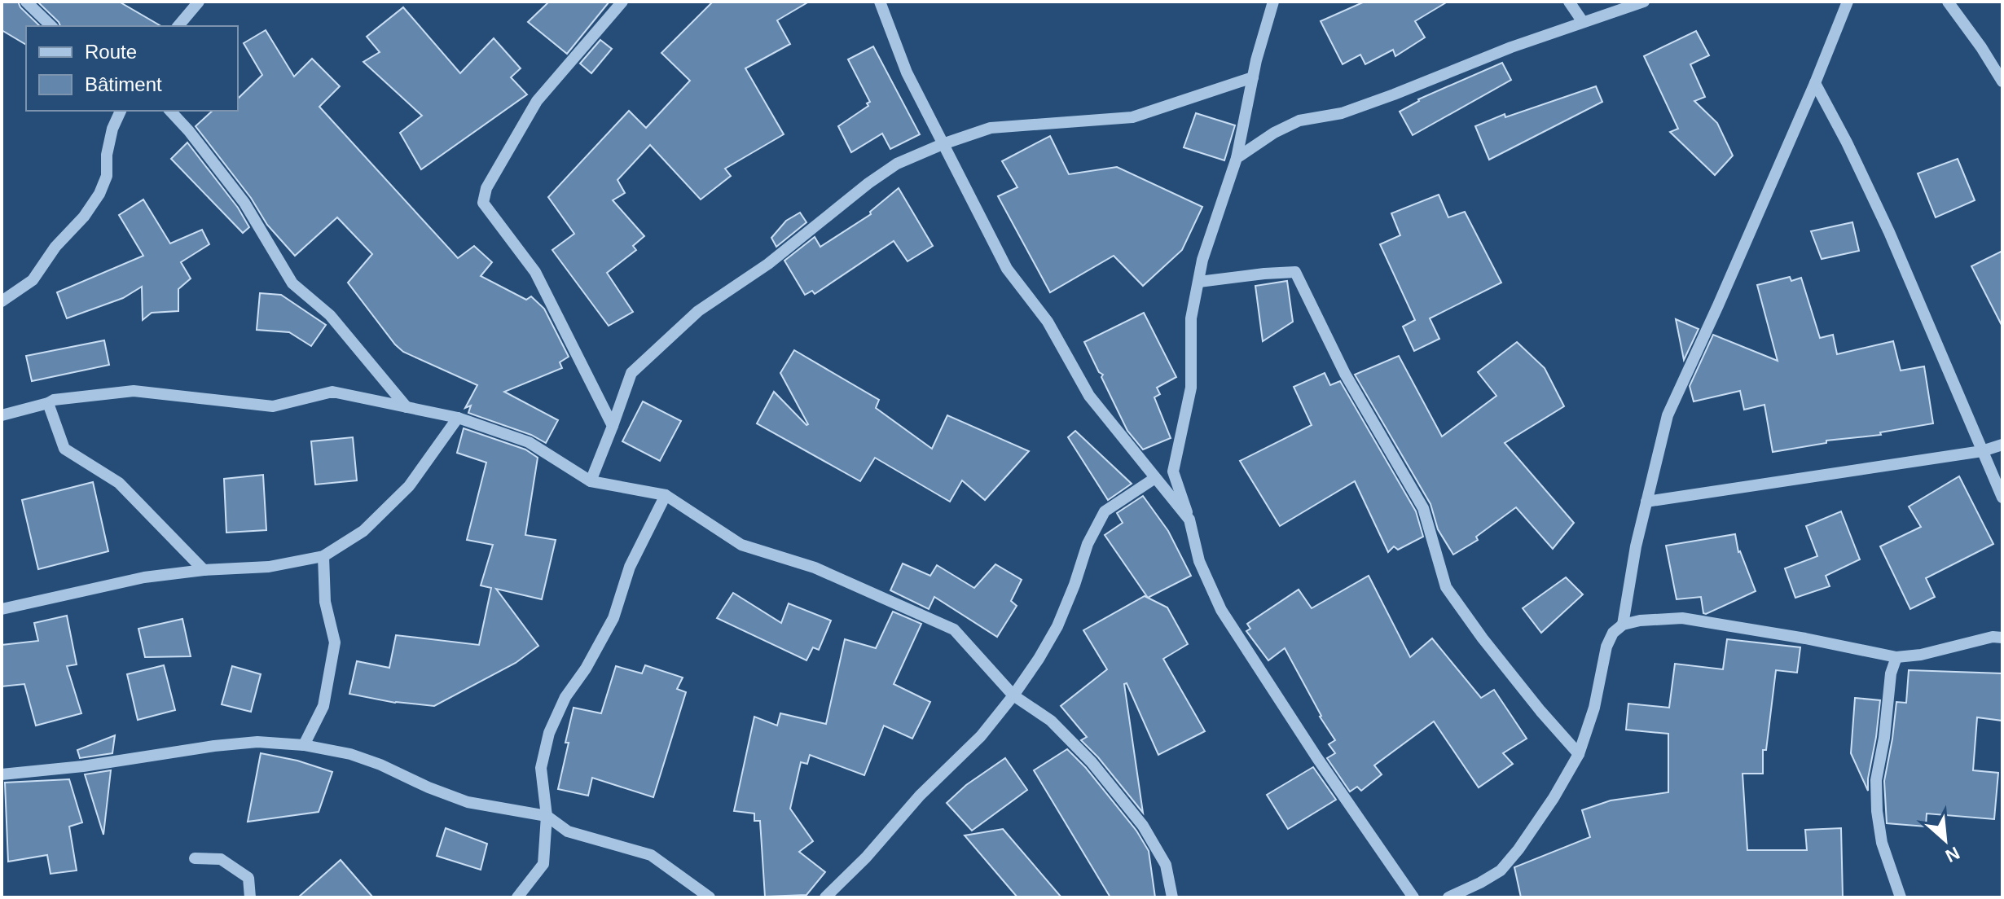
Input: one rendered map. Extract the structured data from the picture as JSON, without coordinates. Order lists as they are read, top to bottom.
{
  "legend": ["Route", "Bâtiment"],
  "north": "bottom right"
}
